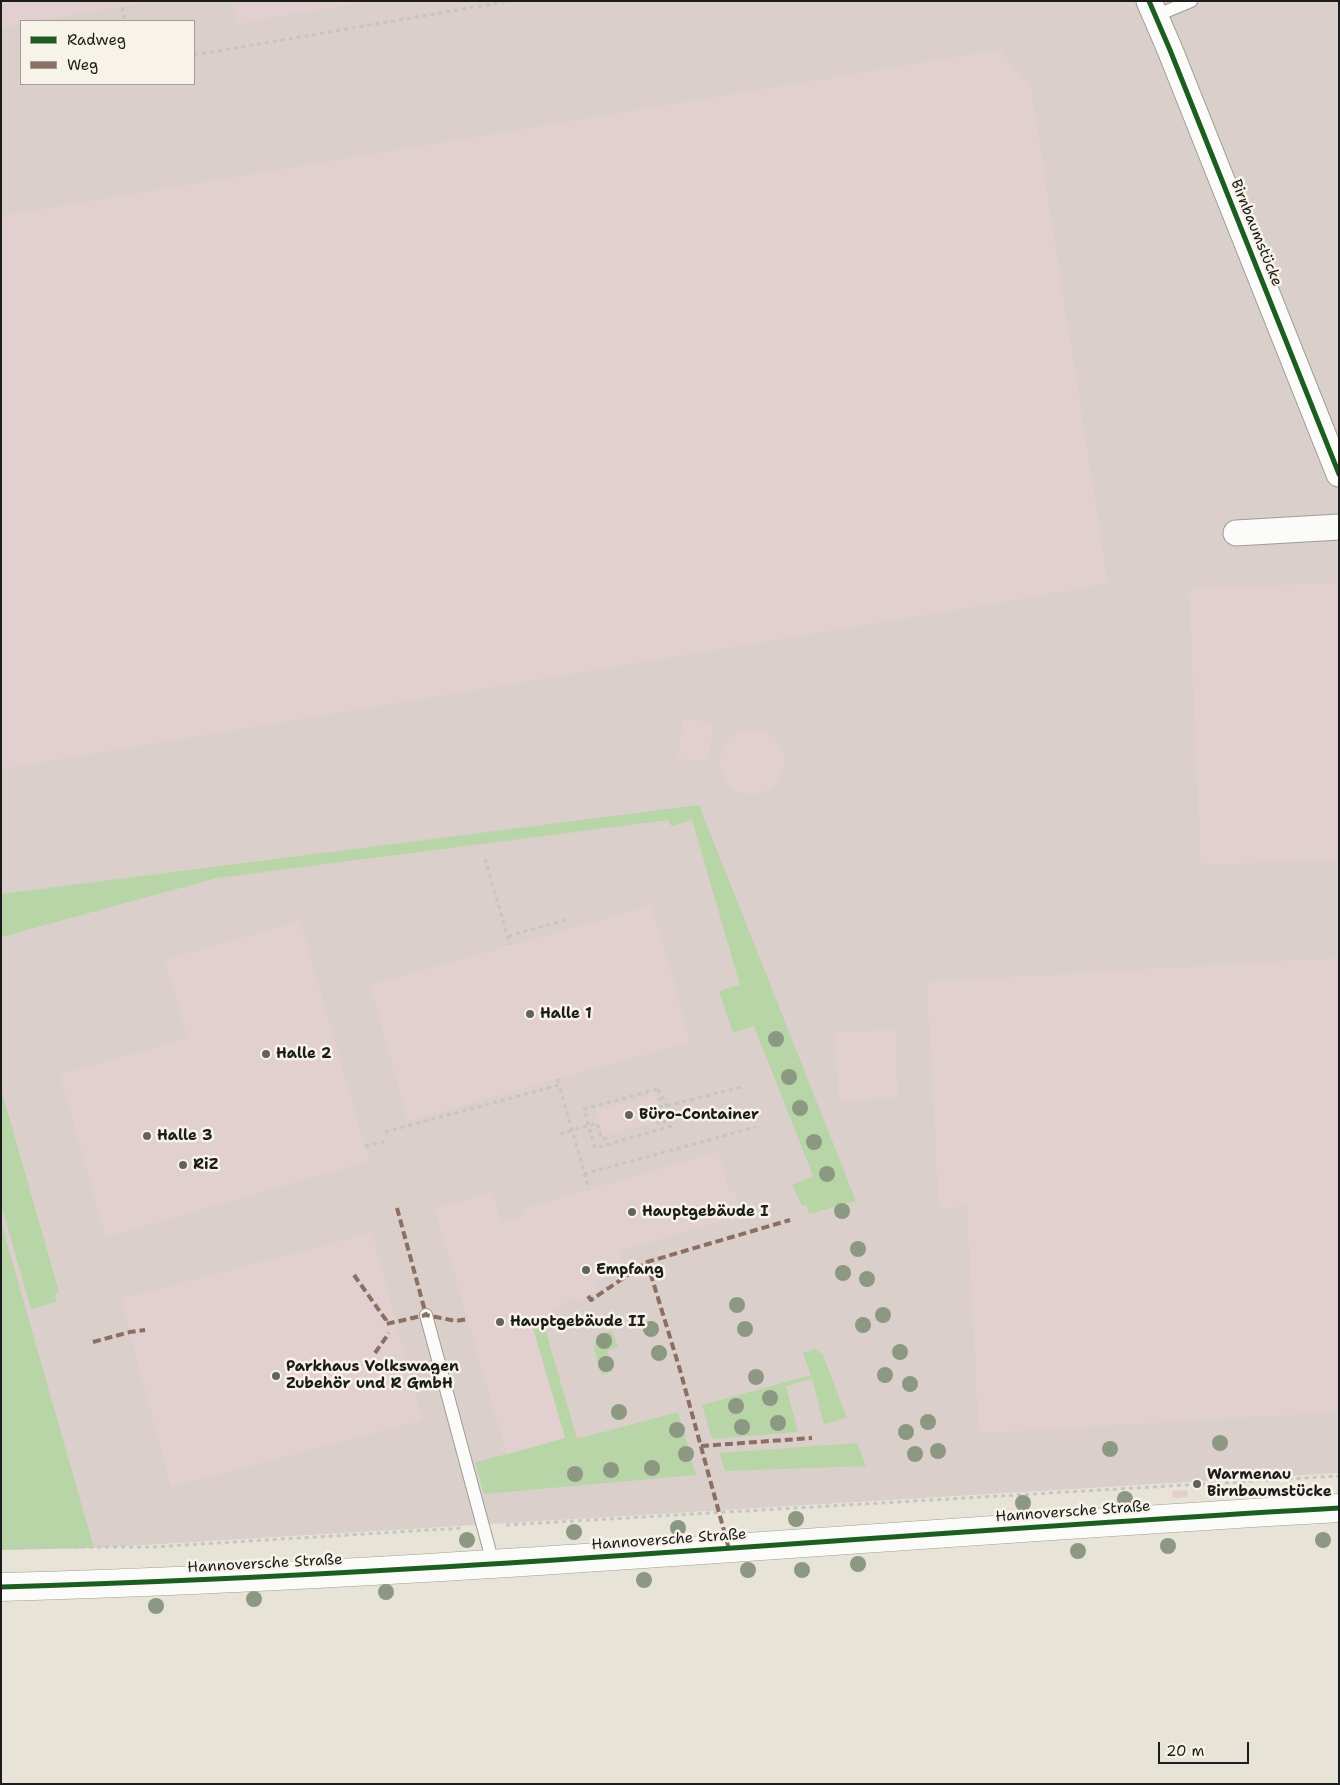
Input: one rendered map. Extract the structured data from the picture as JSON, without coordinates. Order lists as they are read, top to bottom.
{
  "streets": {
    "street": ["Birnbaumstücke", "Hannoversche Straße"]
  },
  "places": [
    "Halle 1",
    "Halle 2",
    "Büro-Container",
    "Halle 3",
    "RiZ",
    "Hauptgebäude I",
    "Empfang",
    "Hauptgebäude II",
    "Parkhaus Volkswagen Zubehör und R GmbH",
    "Warmenau Birnbaumstücke"
  ],
  "legend": ["Radweg", "Weg"],
  "scale_bar": "20 m"
}
